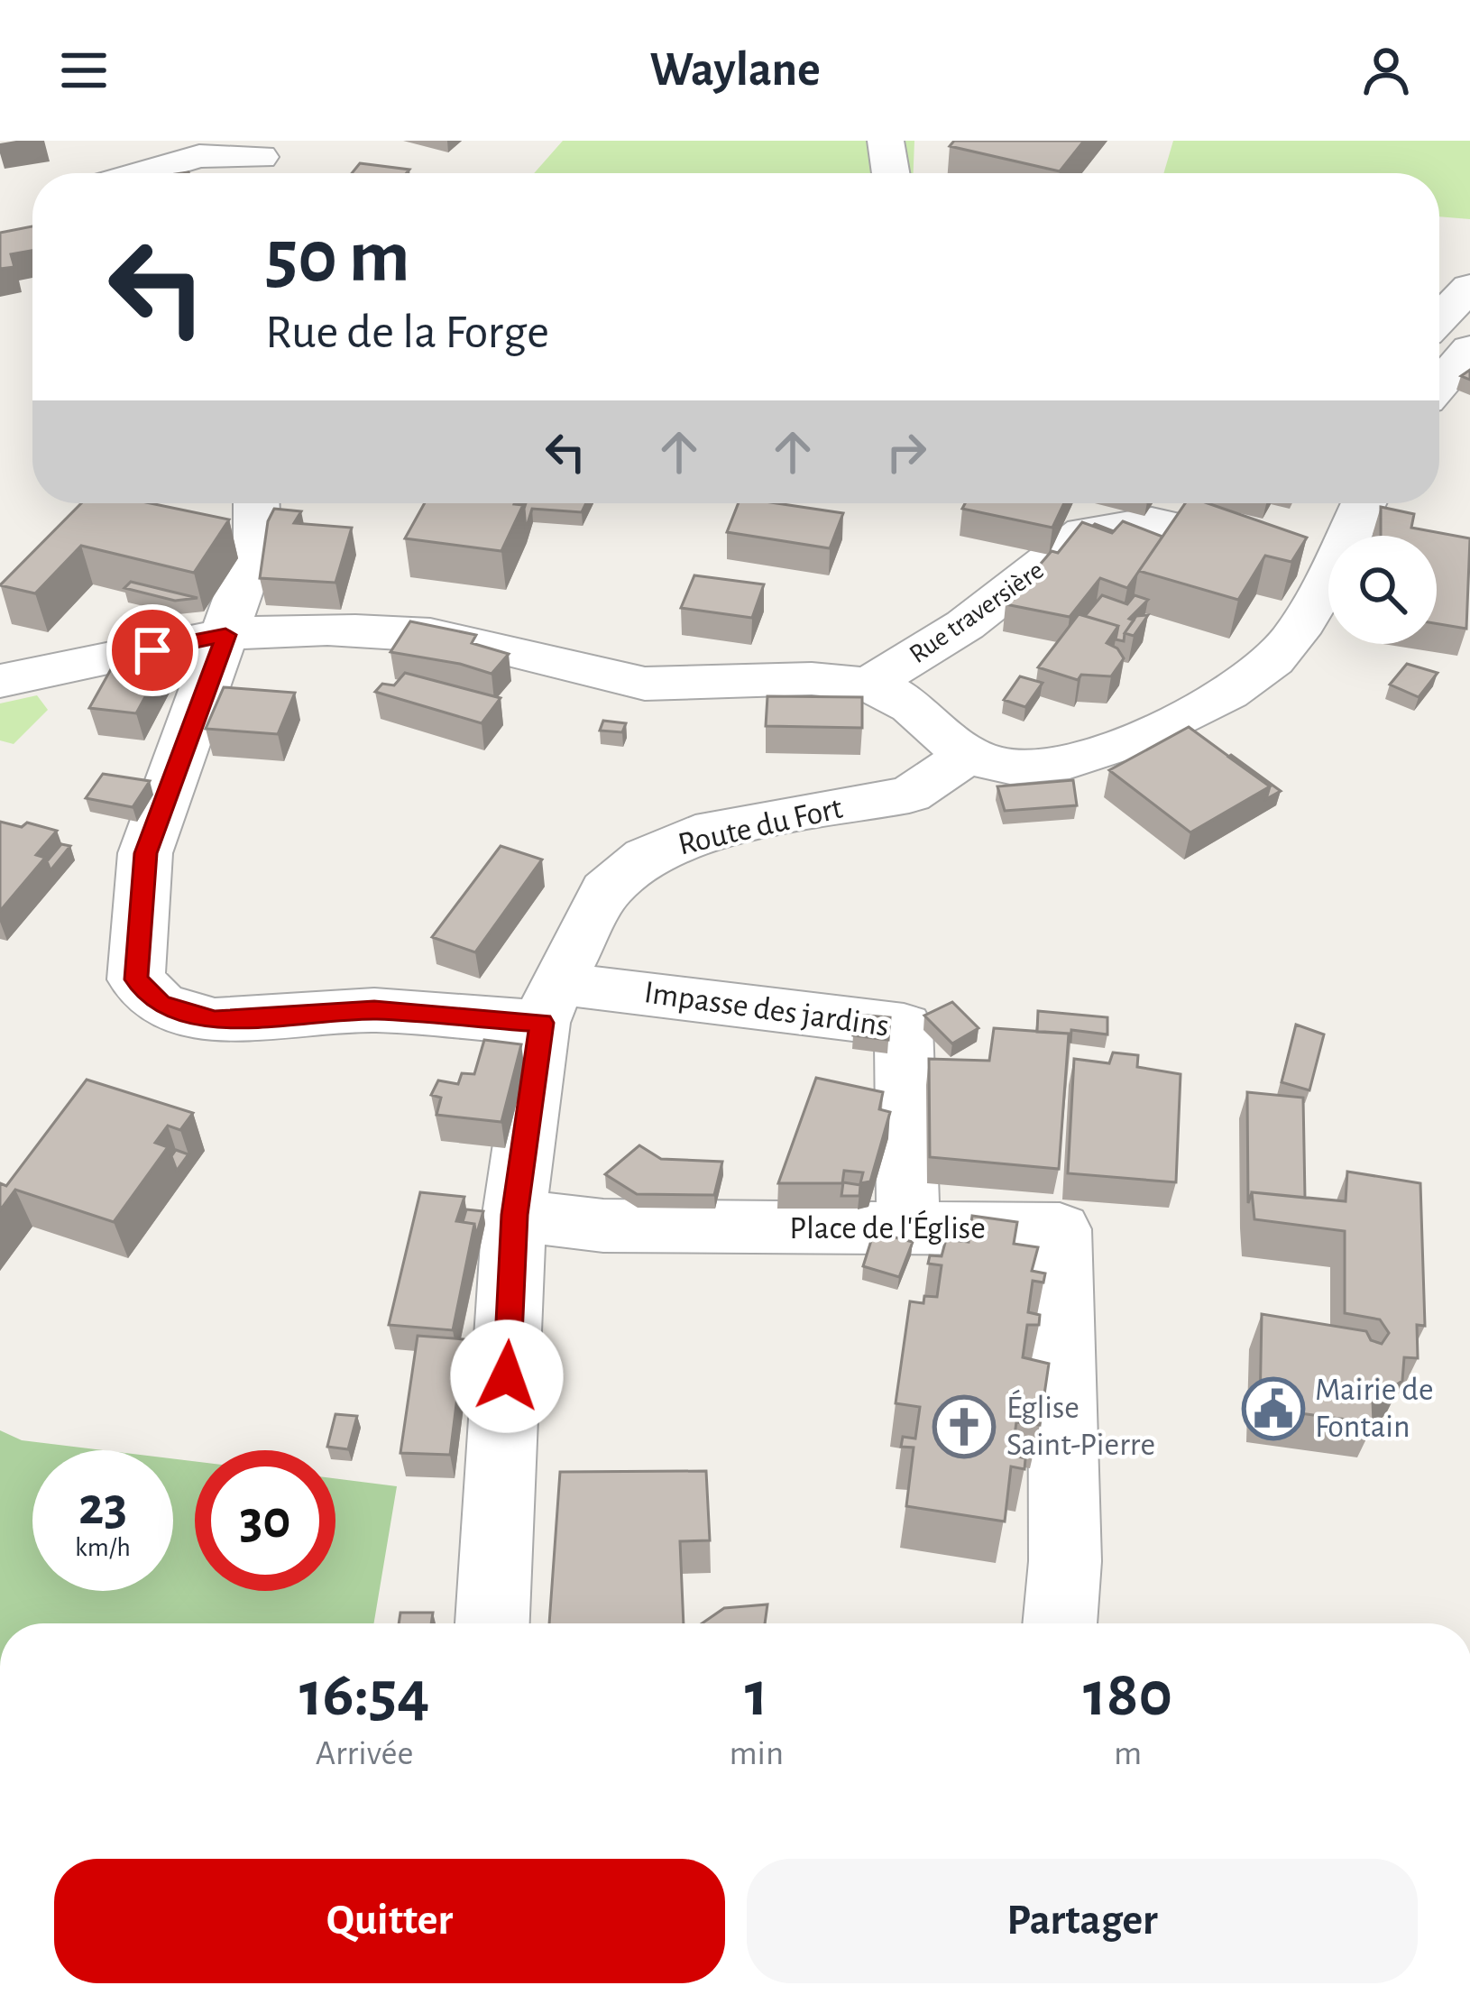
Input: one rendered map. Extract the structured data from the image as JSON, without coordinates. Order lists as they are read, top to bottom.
{
  "streets": {
    "street": [
      "Rue traversière",
      "Route du Fort",
      "Impasse des jardins",
      "Place de l'Église"
    ]
  },
  "crossings": [
    ["Route du Fort", "Impasse des jardins"],
    ["Route du Fort", "Place de l'Église"],
    ["Impasse des jardins", "Place de l'Église"]
  ],
  "places": {
    "public building": ["Mairie de Fontain"],
    "church": ["Église Saint-Pierre"]
  },
  "page": {
    "header": "Waylane",
    "turn": ["50 m", "Rue de la Forge"],
    "speed": "23 km/h",
    "limit": "30",
    "eta": [
      "16:54",
      "Arrivée",
      "1",
      "min",
      "180",
      "m"
    ],
    "buttons": ["Quitter", "Partager"]
  }
}
